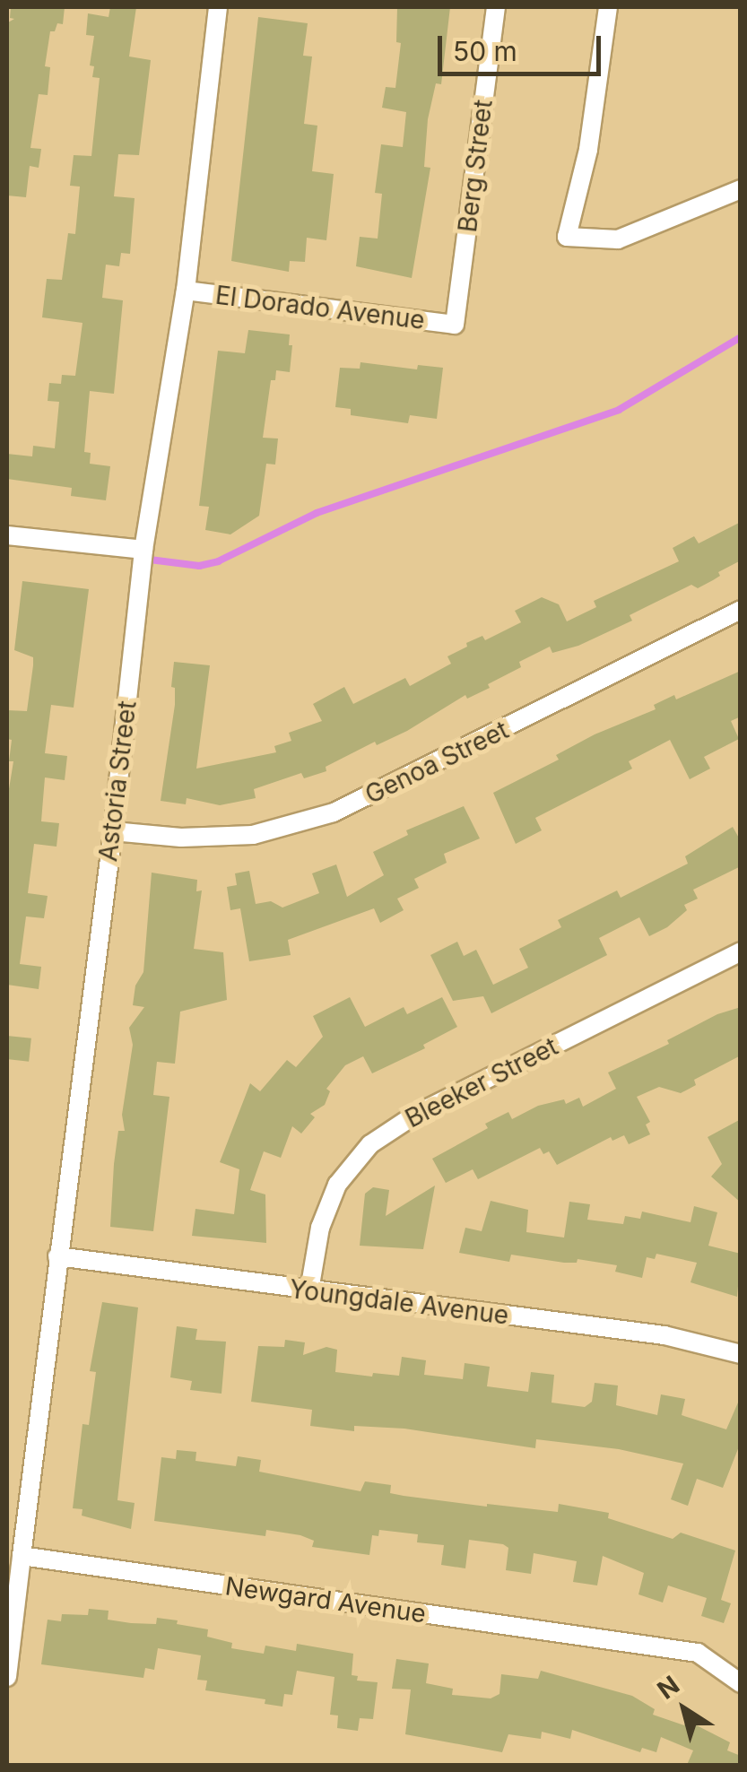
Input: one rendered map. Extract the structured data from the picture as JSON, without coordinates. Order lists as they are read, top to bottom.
{
  "streets": {
    "street": [
      "Berg Street",
      "El Dorado Avenue",
      "Genoa Street",
      "Astoria Street",
      "Bleeker Street",
      "Youngdale Avenue",
      "Newgard Avenue"
    ]
  },
  "crossings": [
    ["Berg Street", "El Dorado Avenue"],
    ["El Dorado Avenue", "Astoria Street"],
    ["Genoa Street", "Astoria Street"],
    ["Astoria Street", "Youngdale Avenue"],
    ["Astoria Street", "Newgard Avenue"],
    ["Bleeker Street", "Youngdale Avenue"]
  ],
  "scale_bar": "50 m",
  "north": "top left"
}
